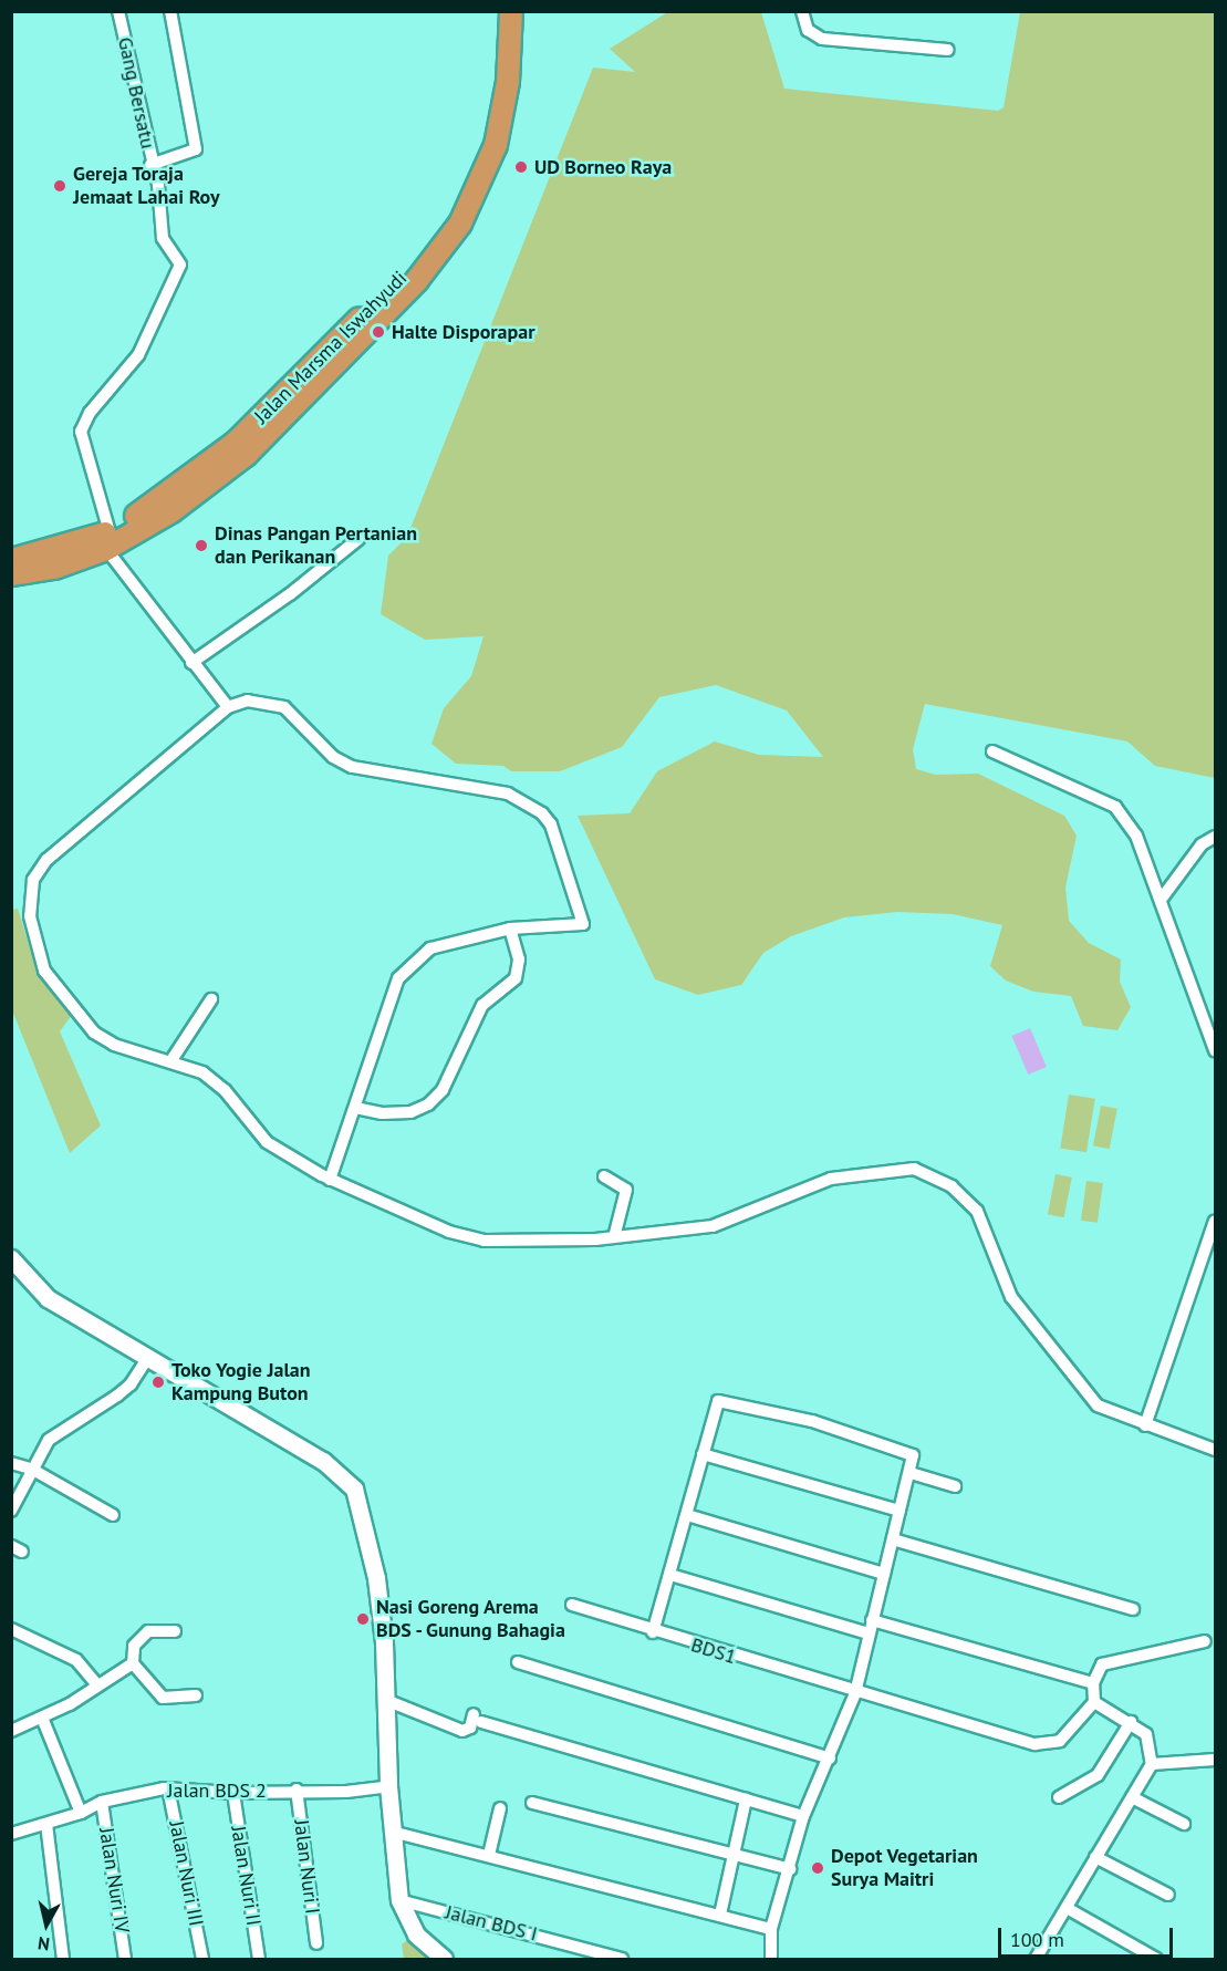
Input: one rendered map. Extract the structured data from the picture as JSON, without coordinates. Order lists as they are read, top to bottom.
{
  "streets": {
    "highway": ["Jalan Marsma Iswahyudi"],
    "street": [
      "Gang Bersatu",
      "BDS1",
      "Jalan BDS 2",
      "Jalan Nuri I",
      "Jalan Nuri III",
      "Jalan Nuri II",
      "Jalan Nuri IV",
      "Jalan BDS I"
    ]
  },
  "crossings": [
    ["Gang Bersatu", "Jalan Marsma Iswahyudi"],
    ["Jalan BDS 2", "Jalan Nuri I"],
    ["Jalan BDS 2", "Jalan Nuri III"],
    ["Jalan BDS 2", "Jalan Nuri II"],
    ["Jalan BDS 2", "Jalan Nuri IV"]
  ],
  "places": [
    "UD Borneo Raya",
    "Gereja Toraja Jemaat Lahai Roy",
    "Halte Disporapar",
    "Dinas Pangan Pertanian dan Perikanan",
    "Toko Yogie Jalan Kampung Buton",
    "Nasi Goreng Arema BDS - Gunung Bahagia",
    "Depot Vegetarian Surya Maitri"
  ],
  "scale_bar": "100 m",
  "north": "bottom"
}
